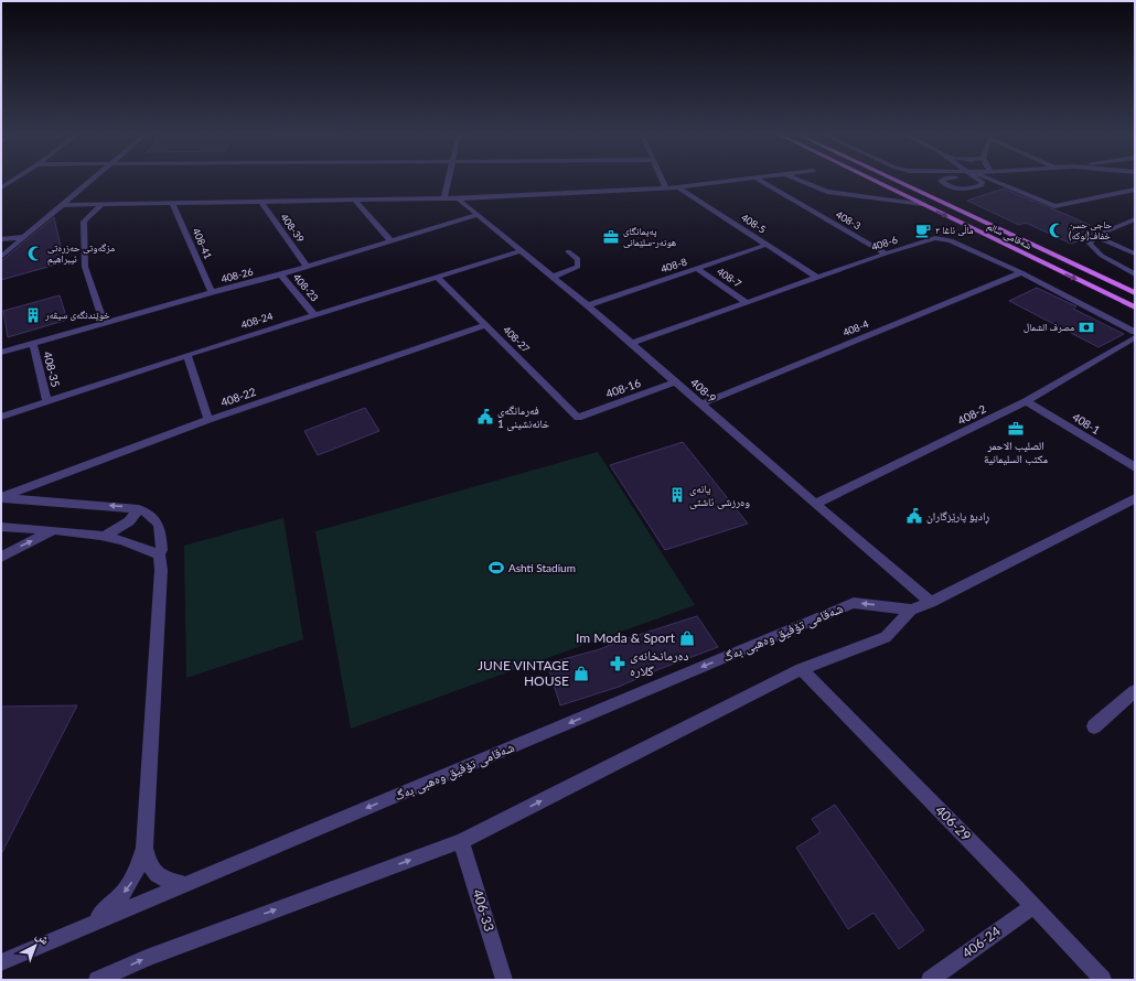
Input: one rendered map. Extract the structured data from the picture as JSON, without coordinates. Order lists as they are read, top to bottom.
{
  "streets": {
    "main road": ["شەقامی سالم"],
    "street": [
      "408-3",
      "408-5",
      "408-39",
      "408-41",
      "408-6",
      "408-8",
      "408-26",
      "408-7",
      "408-23",
      "408-24",
      "408-4",
      "408-27",
      "408-35",
      "408-16",
      "408-9",
      "408-22",
      "408-2",
      "408-1",
      "شەقامی تۆفیق وەهبی بەگ",
      "406-29",
      "406-33",
      "406-24"
    ]
  },
  "crossings": [
    ["408-3", "408-6"],
    ["408-5", "408-6"],
    ["408-5", "408-8"],
    ["408-39", "408-26"],
    ["408-41", "408-26"],
    ["408-6", "408-7"],
    ["408-6", "408-4"],
    ["408-6", "408-9"],
    ["408-8", "408-7"],
    ["408-8", "408-9"],
    ["408-26", "408-23"],
    ["408-26", "408-35"],
    ["408-26", "408-9"],
    ["408-23", "408-24"],
    ["408-24", "408-27"],
    ["408-24", "408-35"],
    ["408-24", "408-9"],
    ["408-4", "408-9"],
    ["408-27", "408-16"],
    ["408-27", "408-22"],
    ["408-16", "408-9"],
    ["408-9", "408-2"],
    ["408-9", "شەقامی تۆفیق وەهبی بەگ"],
    ["408-2", "408-1"],
    ["شەقامی تۆفیق وەهبی بەگ", "406-29"],
    ["شەقامی تۆفیق وەهبی بەگ", "406-33"],
    ["406-29", "406-24"]
  ],
  "places": {
    "cafe": ["ماڵی ئاغا ۲"],
    "mosque": ["حاجی حسن (لوکه)خفاف", "مزگەوتی حەزرەتی ئیبراهیم"],
    "office": ["پەیمانگای هونەر-سلێمانی", "الصليب الاحمر مكتب السليمانية"],
    "building": ["خوێندنگەی سیڤەر", "یانەی وەرزشی ئاشتی"],
    "bank": ["مصرف الشمال"],
    "public building": ["فەرمانگەی خانەنشینی 1", "ڕادیۆ پارێزگاران"],
    "sports": ["Ashti Stadium"],
    "shop": ["Im Moda & Sport", "JUNE VINTAGE HOUSE"],
    "pharmacy": ["دەرمانخانەی گلارە"]
  },
  "north": "top right"
}
